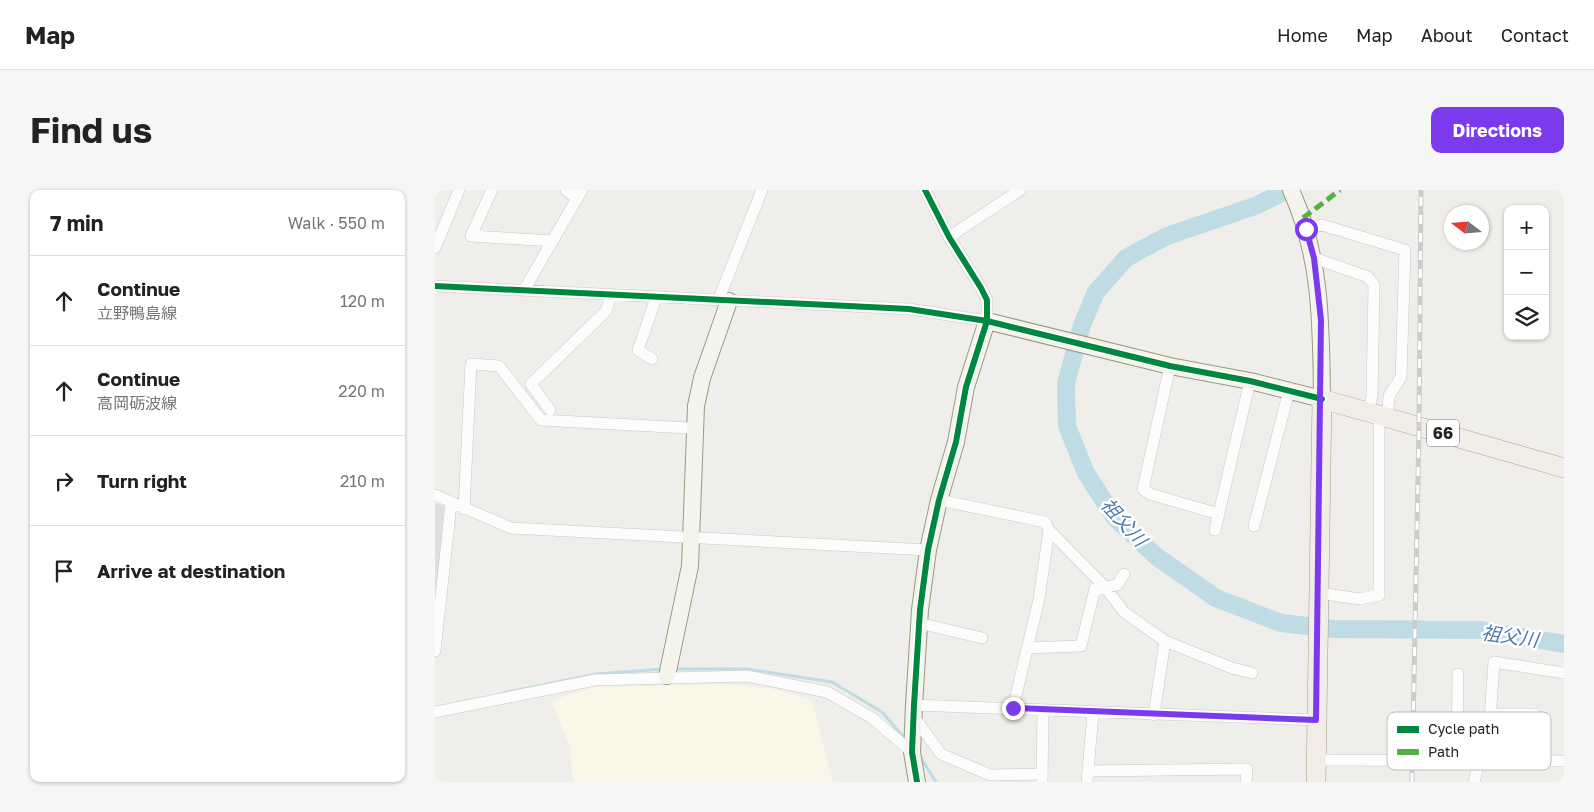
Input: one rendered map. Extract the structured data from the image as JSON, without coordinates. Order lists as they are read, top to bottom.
{
  "streets": {
    "main road": ["66"]
  },
  "water": ["祖父川"],
  "legend": ["Cycle path", "Path"],
  "north": "left",
  "page": {
    "header": "Map",
    "nav": [
      "Home",
      "Map",
      "About",
      "Contact"
    ],
    "buttons": "Directions",
    "title": "Find us",
    "heading": ["7 min", "Walk · 550 m"],
    "map_buttons": ["+", "−"],
    "list": [
      ["Continue", "立野鴨島線", "120 m"],
      ["Continue", "高岡砺波線", "220 m"],
      ["Turn right", "210 m"],
      "Arrive at destination"
    ]
  }
}
